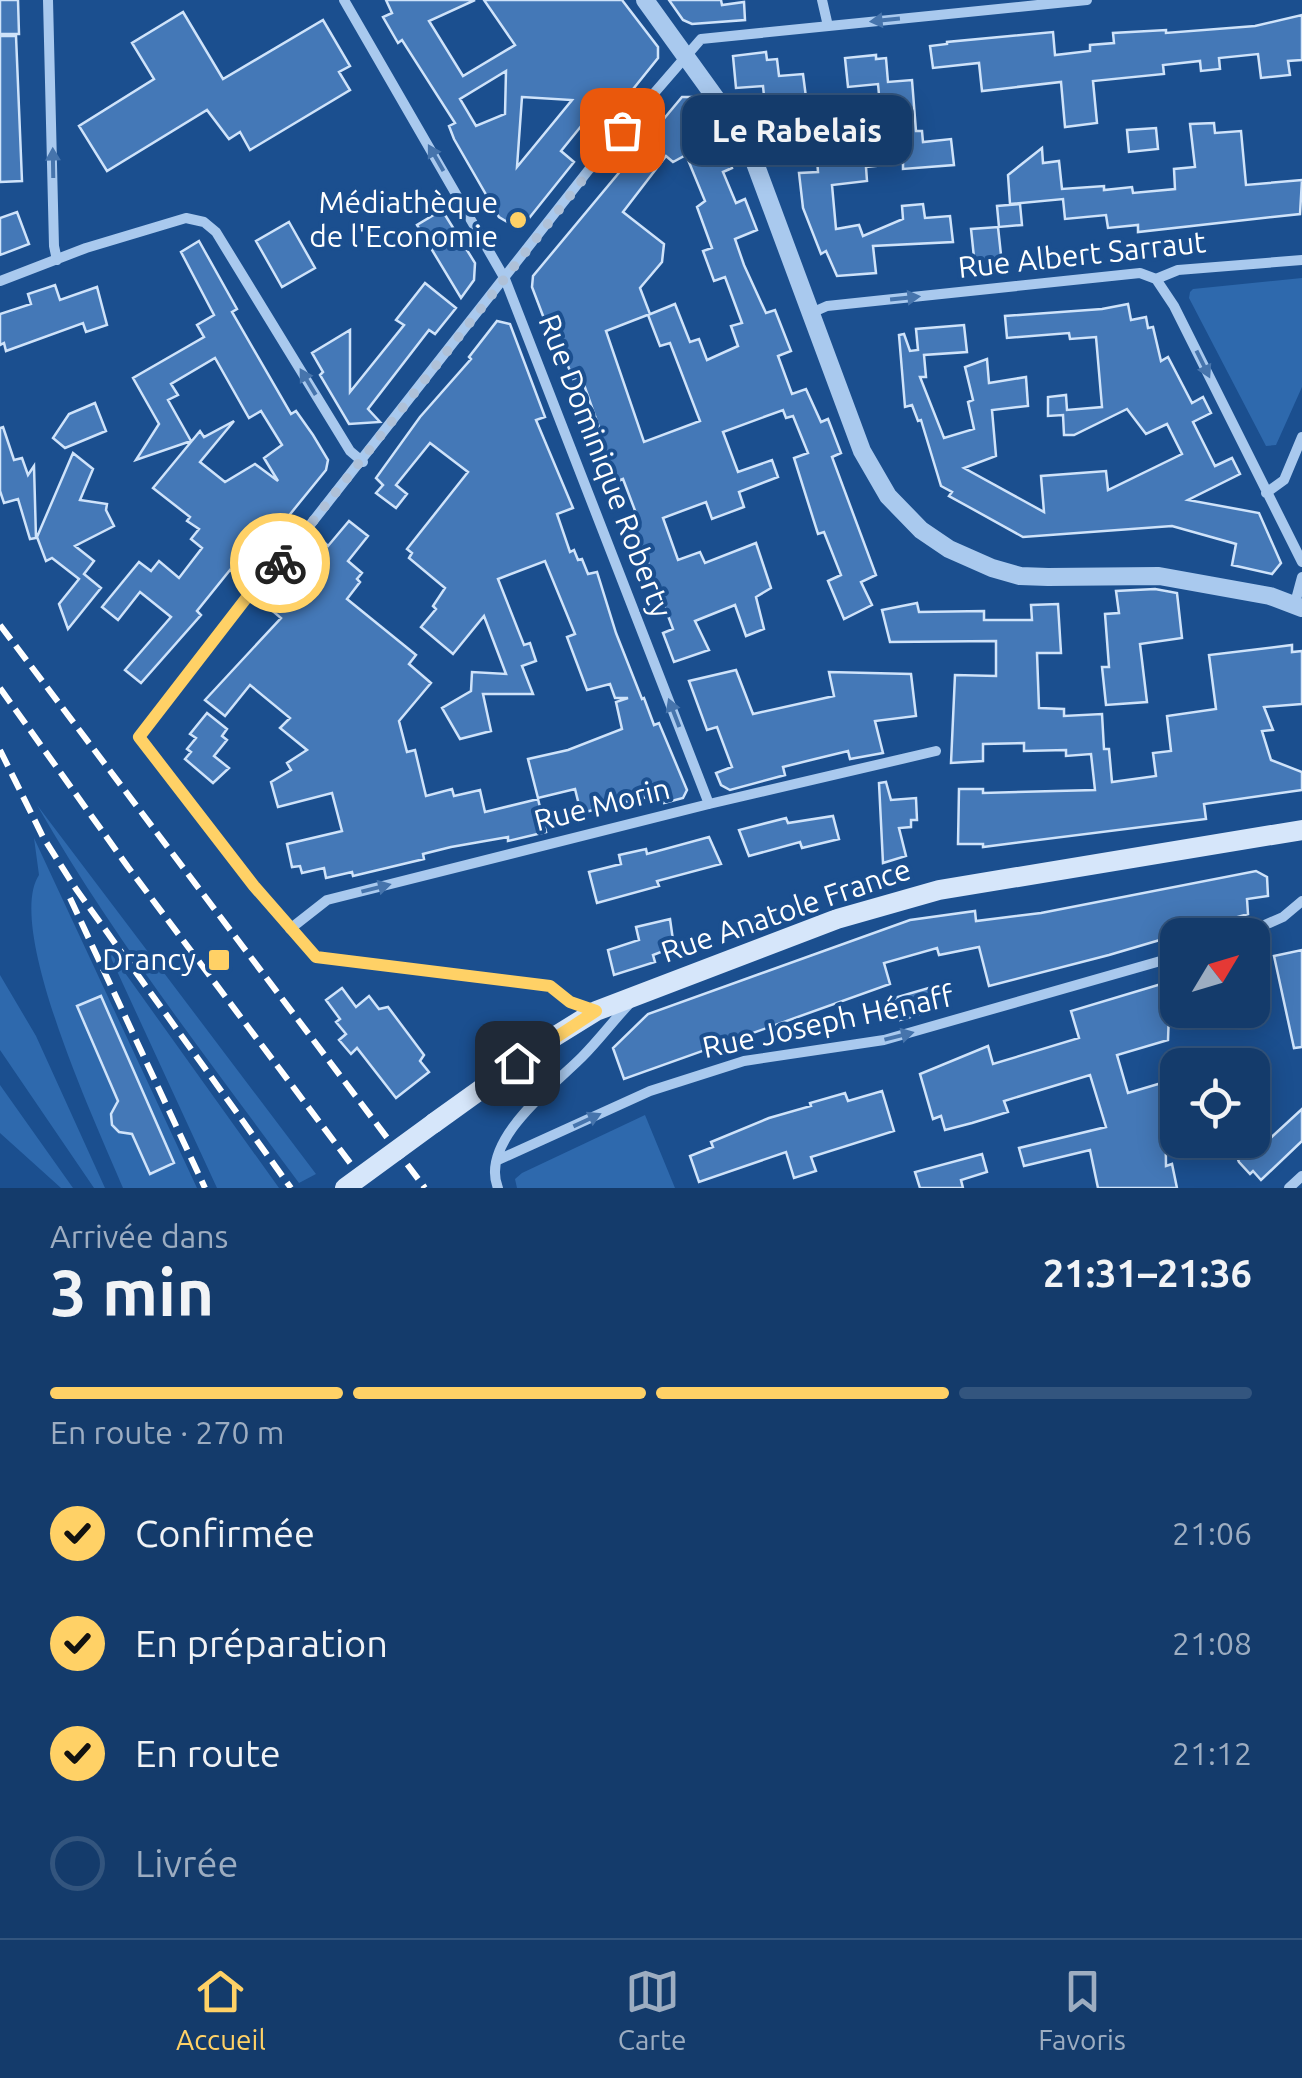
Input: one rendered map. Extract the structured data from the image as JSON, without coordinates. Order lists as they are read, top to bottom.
{
  "streets": {
    "main road": ["Rue Anatole France"],
    "street": [
      "Rue Albert Sarraut",
      "Rue Dominique Roberty",
      "Rue Morin",
      "Rue Joseph Hénaff"
    ]
  },
  "crossings": [
    ["Rue Dominique Roberty", "Rue Morin"]
  ],
  "one_way": [
    "Rue Albert Sarraut",
    "Rue Dominique Roberty",
    "Rue Morin",
    "Rue Joseph Hénaff"
  ],
  "places": {
    "other": ["Le Rabelais", "Médiathèque de l'Economie"],
    "transit": ["Drancy"]
  },
  "north": "top right",
  "page": {
    "bubble": "Le Rabelais",
    "heading": ["3 min", "Arrivée dans", "21:31–21:36"],
    "bar": "En route · 270 m",
    "list": [
      ["Confirmée", "21:06"],
      ["En préparation", "21:08"],
      ["En route", "21:12"],
      "Livrée"
    ],
    "tabs": ["Accueil", "Carte", "Favoris"]
  }
}
